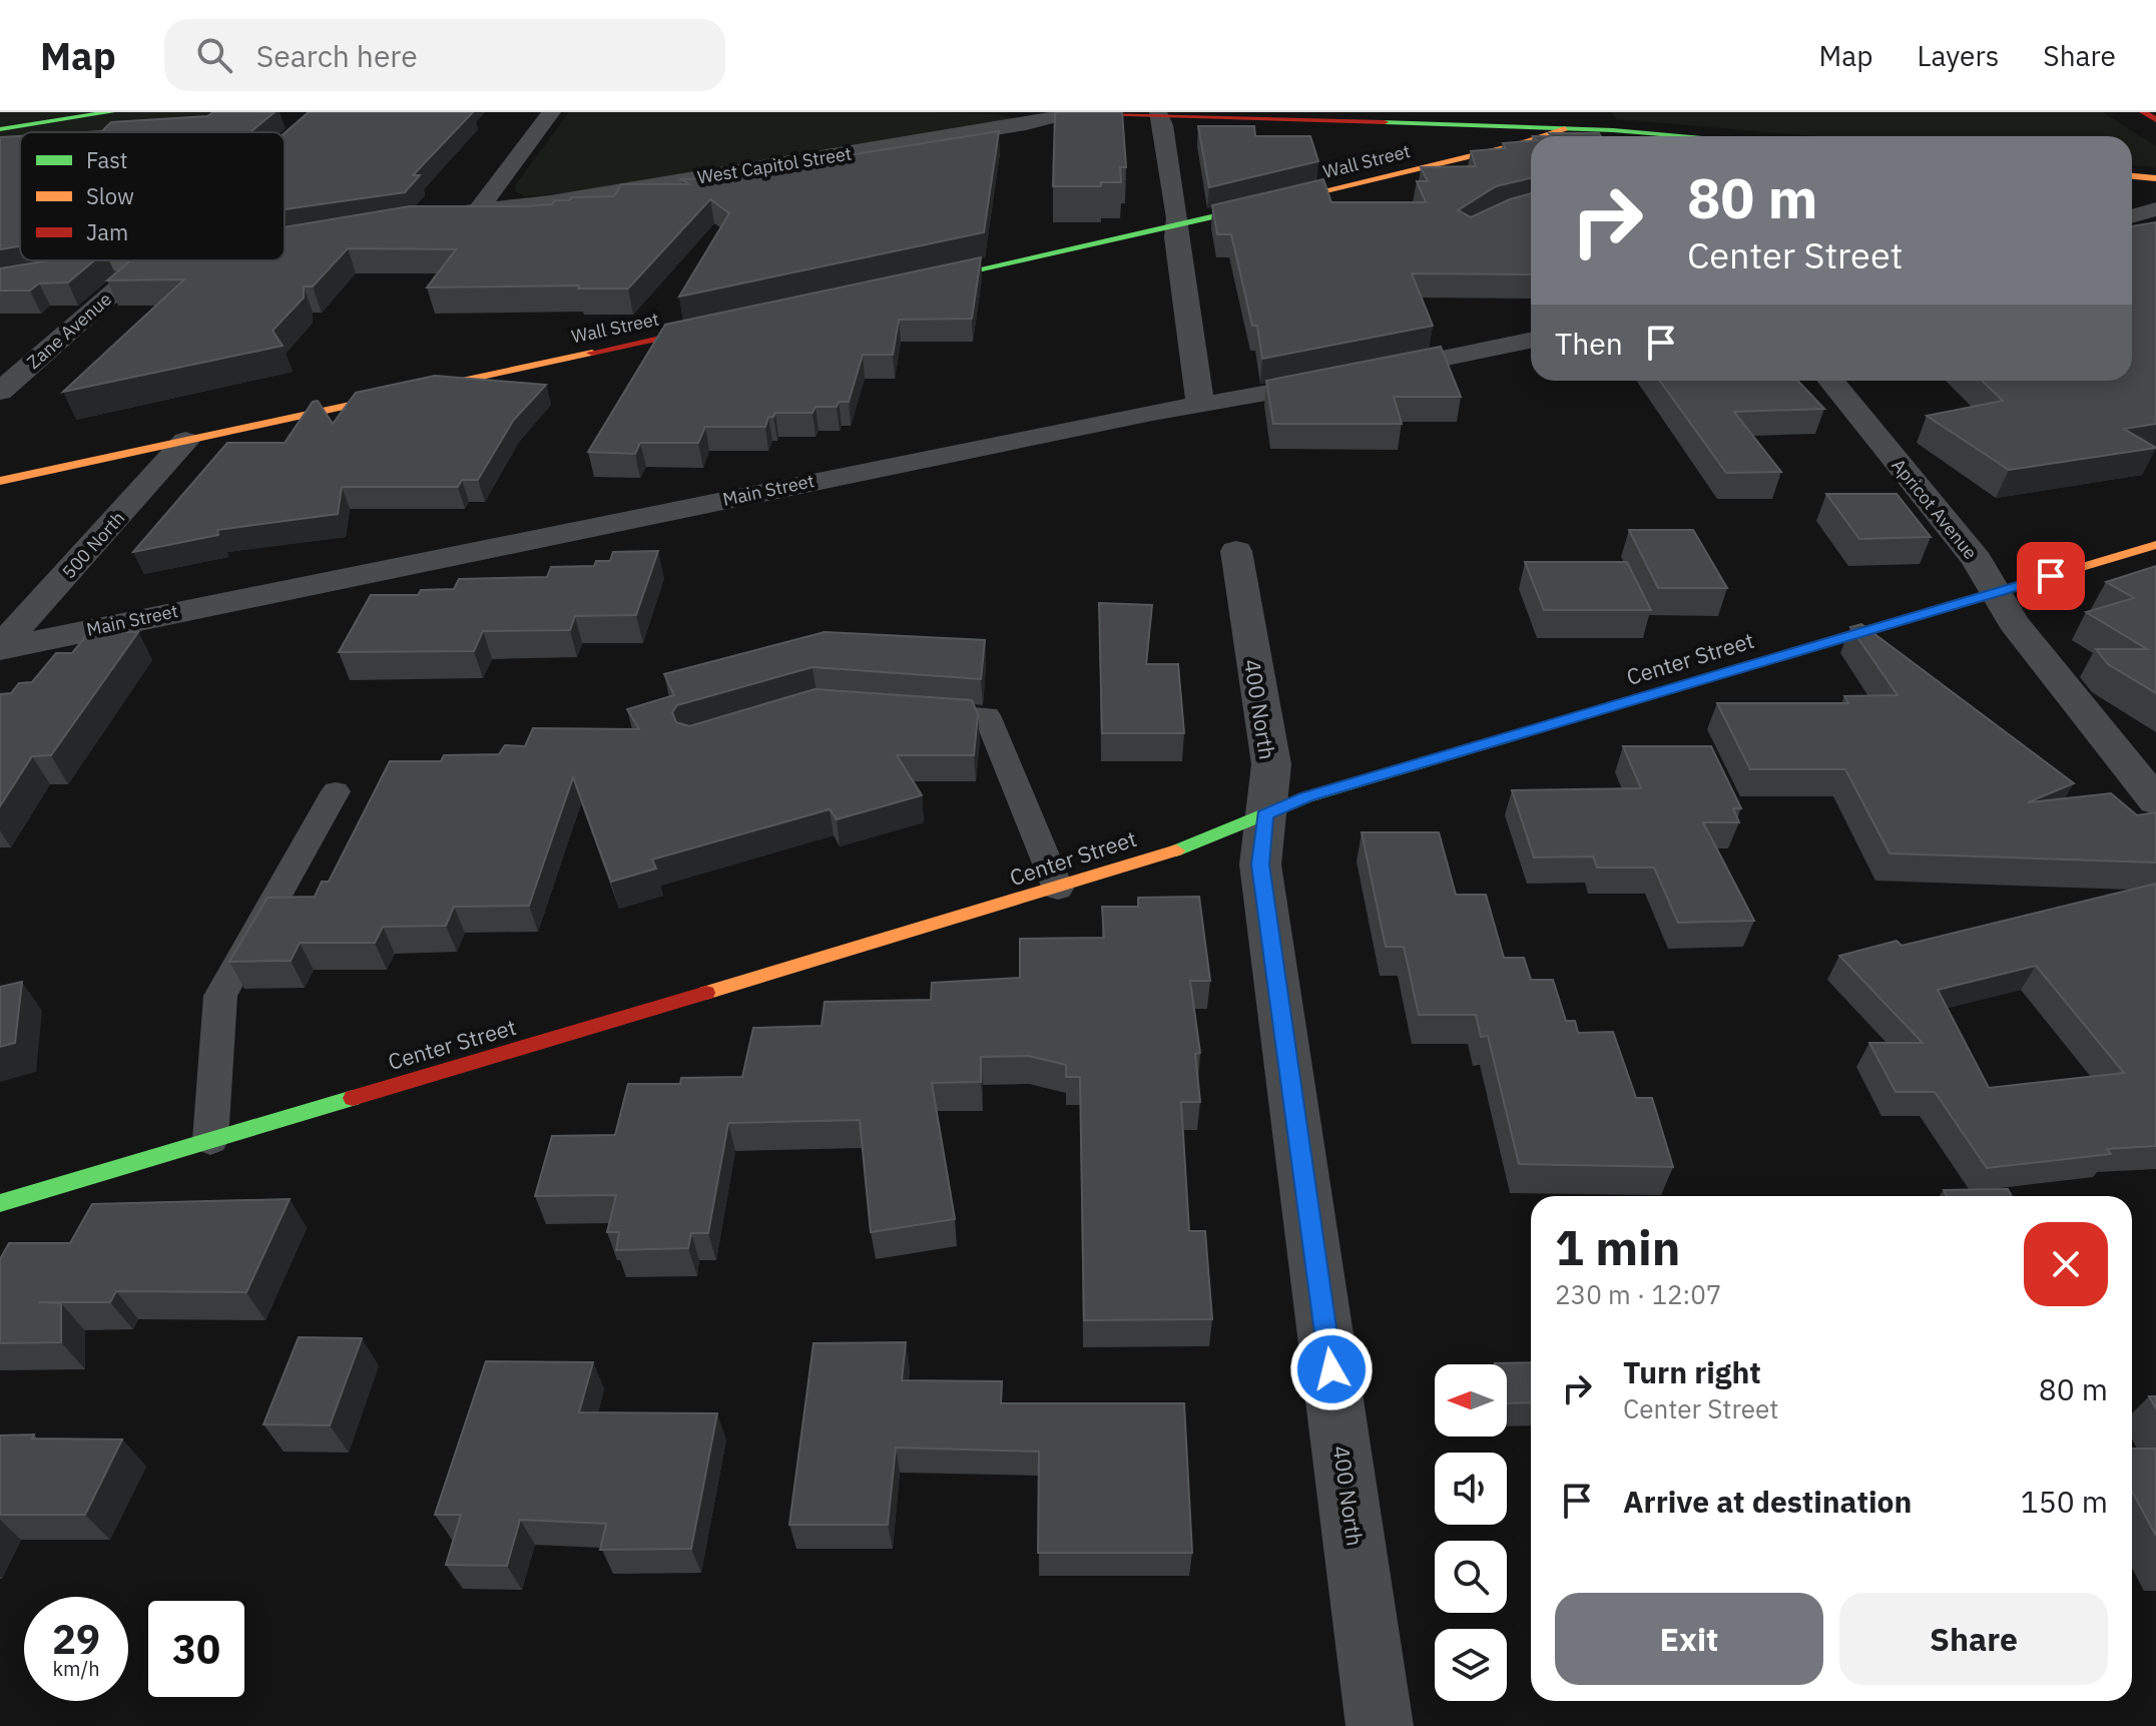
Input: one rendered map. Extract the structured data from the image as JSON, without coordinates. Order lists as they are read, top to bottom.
{
  "streets": {
    "street": [
      "Wall Street",
      "West Capitol Street",
      "Zane Avenue",
      "Main Street",
      "Apricot Avenue",
      "500 North",
      "Center Street",
      "400 North"
    ]
  },
  "crossings": [
    ["Wall Street", "500 North"],
    ["Main Street", "500 North"],
    ["Apricot Avenue", "Center Street"],
    ["Center Street", "400 North"]
  ],
  "legend": ["Fast", "Slow", "Jam"],
  "north": "left",
  "page": {
    "header": "Map",
    "search": "Search here",
    "nav": ["Map", "Layers", "Share"],
    "turn": ["80 m", "Center Street"],
    "then": "Then",
    "heading": ["1 min", "230 m · 12:07"],
    "list": [
      {
        "name": "Turn right",
        "note": "Center Street",
        "value": "80 m"
      },
      {
        "name": "Arrive at destination",
        "value": "150 m"
      }
    ],
    "buttons": ["Exit", "Share"],
    "speed": "29 km/h",
    "limit": "30"
  }
}
